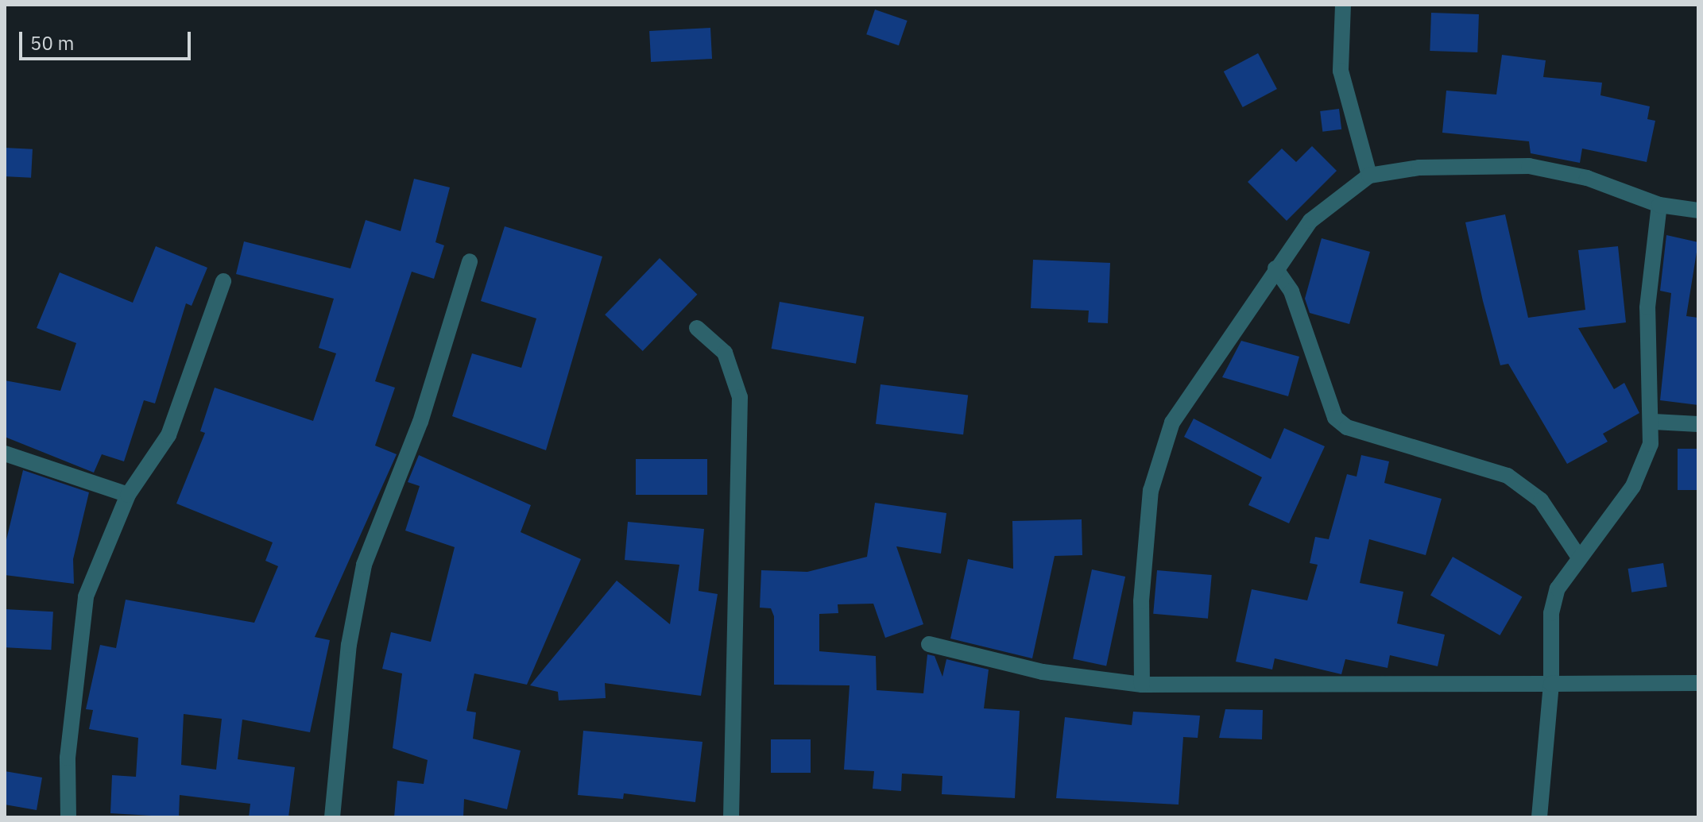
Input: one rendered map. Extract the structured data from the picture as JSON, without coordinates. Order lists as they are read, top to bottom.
{
  "scale_bar": "50 m"
}
